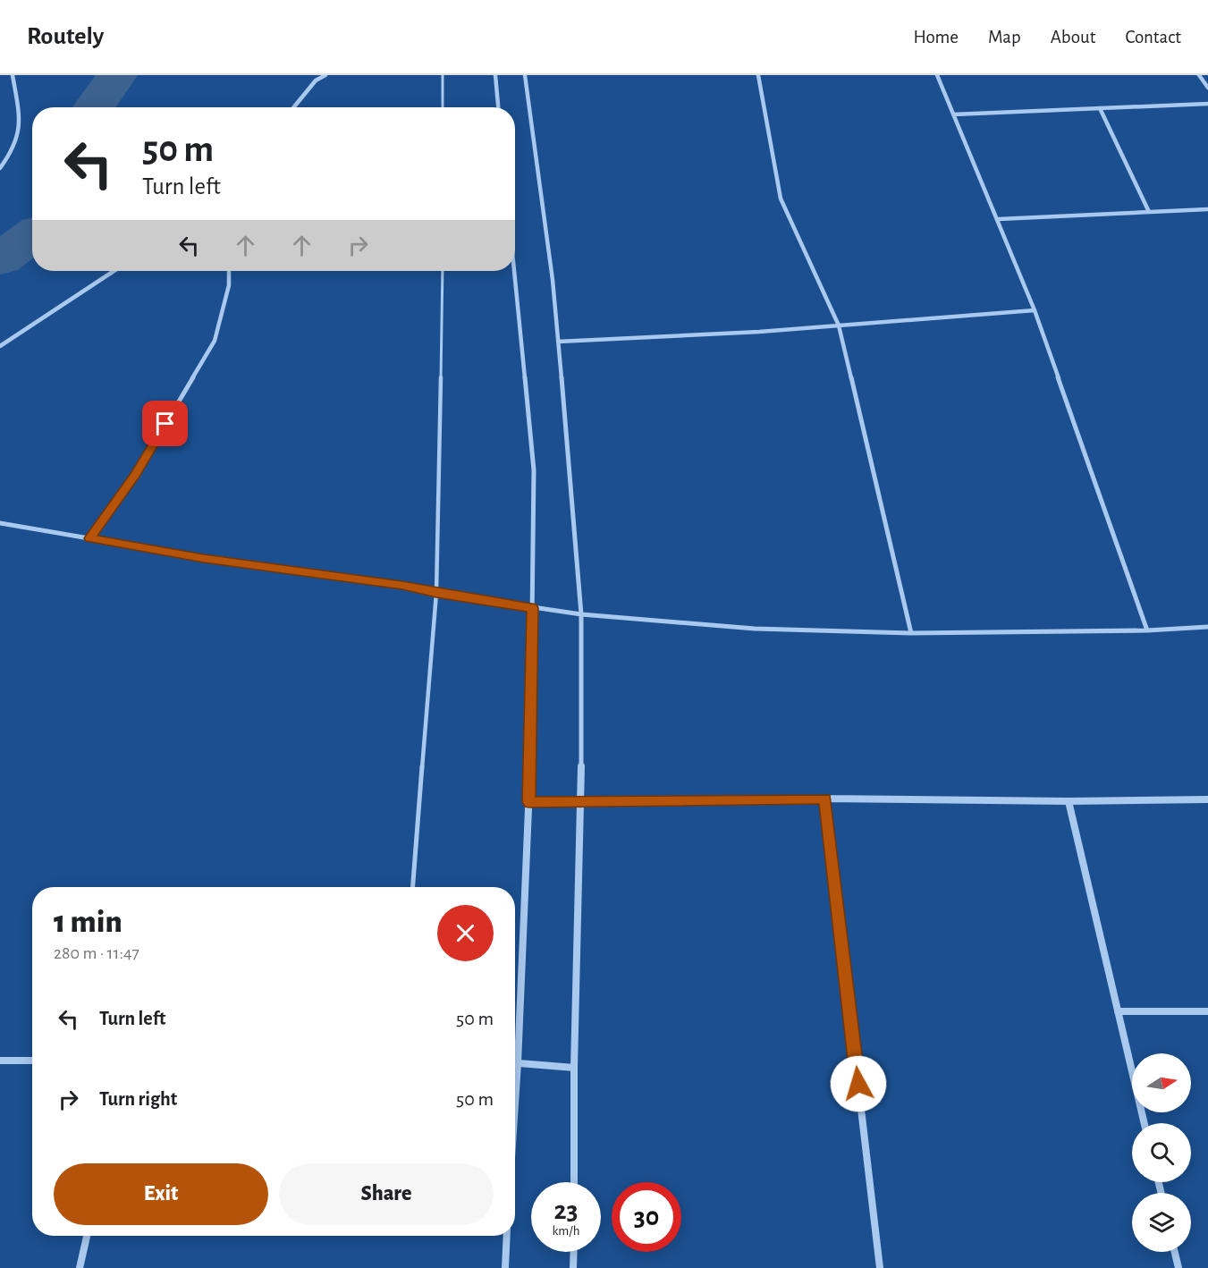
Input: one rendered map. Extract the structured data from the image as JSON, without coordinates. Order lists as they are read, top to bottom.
{
  "north": "right",
  "page": {
    "header": "Routely",
    "nav": [
      "Home",
      "Map",
      "About",
      "Contact"
    ],
    "turn": ["50 m", "Turn left"],
    "heading": ["1 min", "280 m · 11:47"],
    "list": [
      {
        "name": "Turn left",
        "value": "50 m"
      },
      {
        "name": "Turn right",
        "value": "50 m"
      }
    ],
    "buttons": ["Exit", "Share"],
    "speed": "23 km/h",
    "limit": "30"
  }
}
